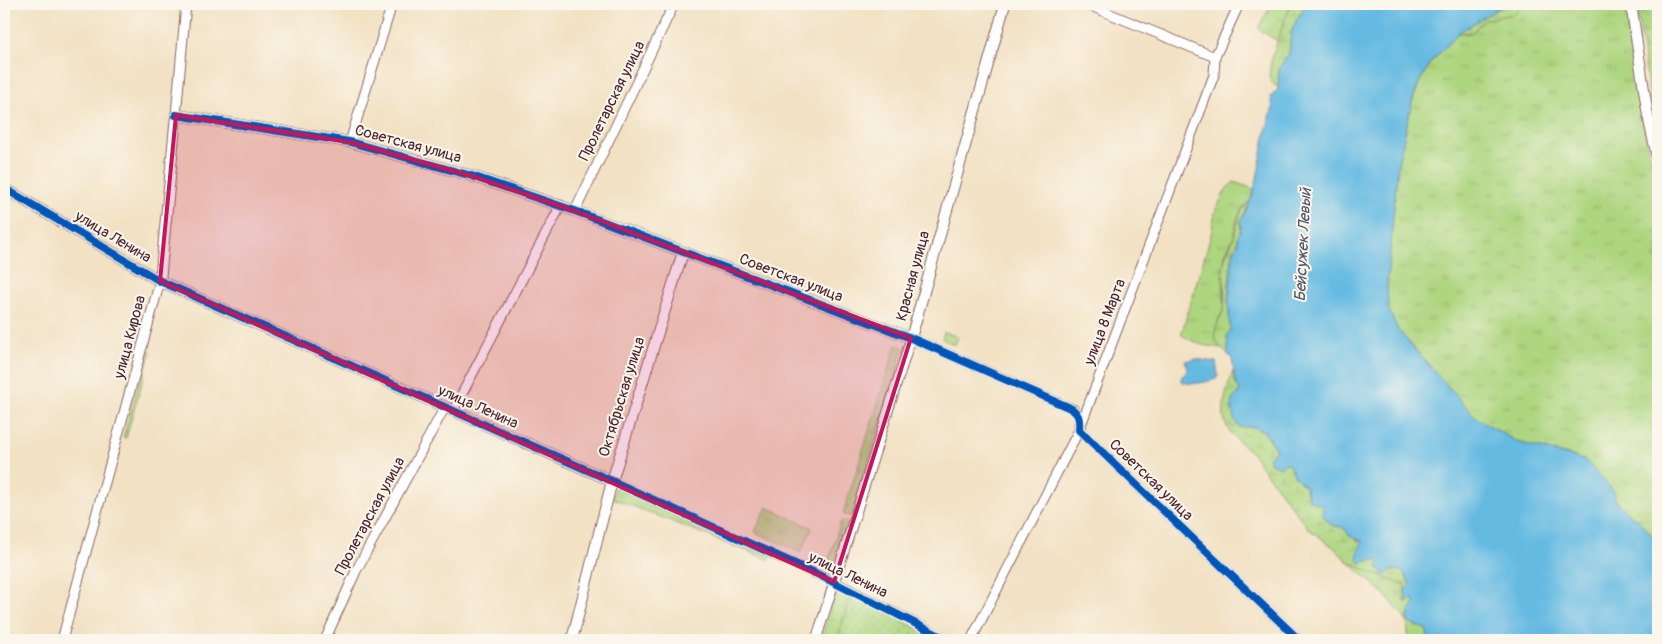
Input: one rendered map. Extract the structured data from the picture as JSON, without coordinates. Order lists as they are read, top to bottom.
{
  "streets": {
    "street": [
      "Пролетарская улица",
      "Советская улица",
      "улица Ленина",
      "Красная улица",
      "улица 8 Марта",
      "улица Кирова",
      "Октябрьская улица"
    ]
  },
  "crossings": [
    ["Пролетарская улица", "Советская улица"],
    ["Пролетарская улица", "улица Ленина"],
    ["Советская улица", "Красная улица"],
    ["Советская улица", "улица 8 Марта"],
    ["Советская улица", "улица Кирова"],
    ["Советская улица", "Октябрьская улица"],
    ["улица Ленина", "Красная улица"],
    ["улица Ленина", "улица Кирова"],
    ["улица Ленина", "Октябрьская улица"]
  ],
  "water": ["Бейсужек Левый"]
}
